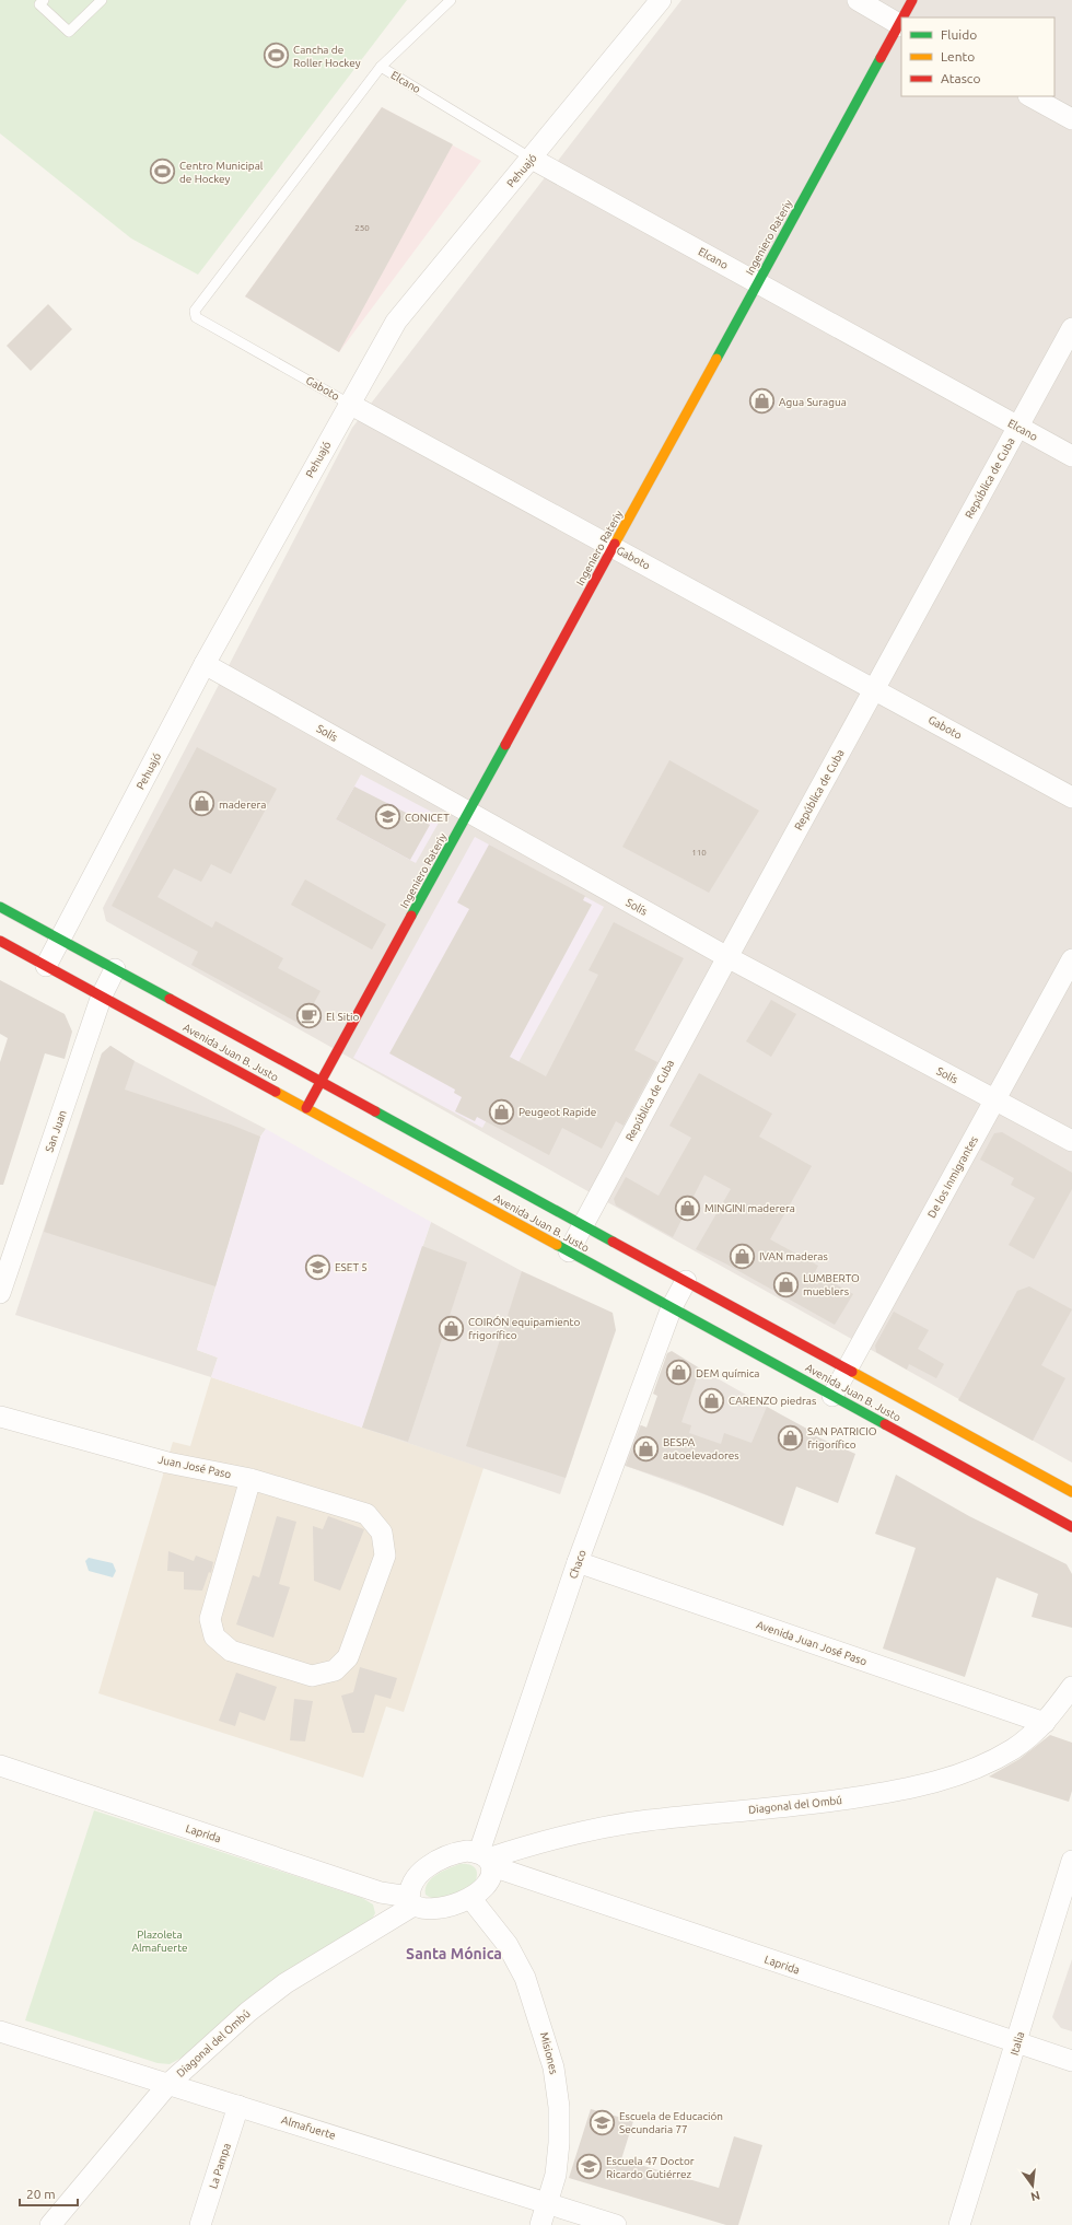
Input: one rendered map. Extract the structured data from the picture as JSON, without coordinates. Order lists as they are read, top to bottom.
{
  "streets": {
    "main road": ["Ingeniero Rateriy", "Avenida Juan B. Justo"],
    "street": [
      "Elcano",
      "Pehuajó",
      "Gaboto",
      "República de Cuba",
      "Solís",
      "San Juan",
      "De los Inmigrantes",
      "Juan José Paso",
      "Chaco",
      "Avenida Juan José Paso",
      "Diagonal del Ombú",
      "Laprida",
      "Italia",
      "Misiones",
      "Almafuerte",
      "La Pampa"
    ]
  },
  "crossings": [
    ["Elcano", "Pehuajó"],
    ["Elcano", "Ingeniero Rateriy"],
    ["Elcano", "Gaboto"],
    ["Elcano", "República de Cuba"],
    ["Pehuajó", "Gaboto"],
    ["Pehuajó", "Solís"],
    ["Pehuajó", "Avenida Juan B. Justo"],
    ["Ingeniero Rateriy", "Gaboto"],
    ["Ingeniero Rateriy", "Solís"],
    ["Ingeniero Rateriy", "Avenida Juan B. Justo"],
    ["Gaboto", "República de Cuba"],
    ["República de Cuba", "Solís"],
    ["República de Cuba", "Avenida Juan B. Justo"],
    ["Solís", "De los Inmigrantes"],
    ["Avenida Juan B. Justo", "San Juan"],
    ["Avenida Juan B. Justo", "De los Inmigrantes"],
    ["Avenida Juan B. Justo", "Chaco"],
    ["Chaco", "Avenida Juan José Paso"],
    ["Chaco", "Diagonal del Ombú"],
    ["Chaco", "Laprida"],
    ["Avenida Juan José Paso", "Diagonal del Ombú"],
    ["Diagonal del Ombú", "Laprida"],
    ["Diagonal del Ombú", "Almafuerte"],
    ["Laprida", "Italia"],
    ["Misiones", "Almafuerte"],
    ["Almafuerte", "La Pampa"]
  ],
  "districts": ["Santa Mónica"],
  "parks": ["Plazoleta Almafuerte"],
  "places": {
    "sports": ["Cancha de Roller Hockey", "Centro Municipal de Hockey"],
    "shop": [
      "Agua Suragua",
      "maderera",
      "Peugeot Rapide",
      "MINGINI maderera",
      "IVAN maderas",
      "LUMBERTO mueblers",
      "COIRÓN equipamiento frigorífico",
      "DEM química",
      "CARENZO piedras",
      "SAN PATRICIO frigorífico",
      "BESPA autoelevadores"
    ],
    "school or university": [
      "CONICET",
      "ESET 5",
      "Escuela de Educación Secundaria 77",
      "Escuela 47 Doctor Ricardo Gutiérrez"
    ],
    "cafe": ["El Sitio"]
  },
  "house_numbers": ["250", "110"],
  "legend": ["Fluido", "Lento", "Atasco"],
  "scale_bar": "20 m",
  "north": "bottom"
}
